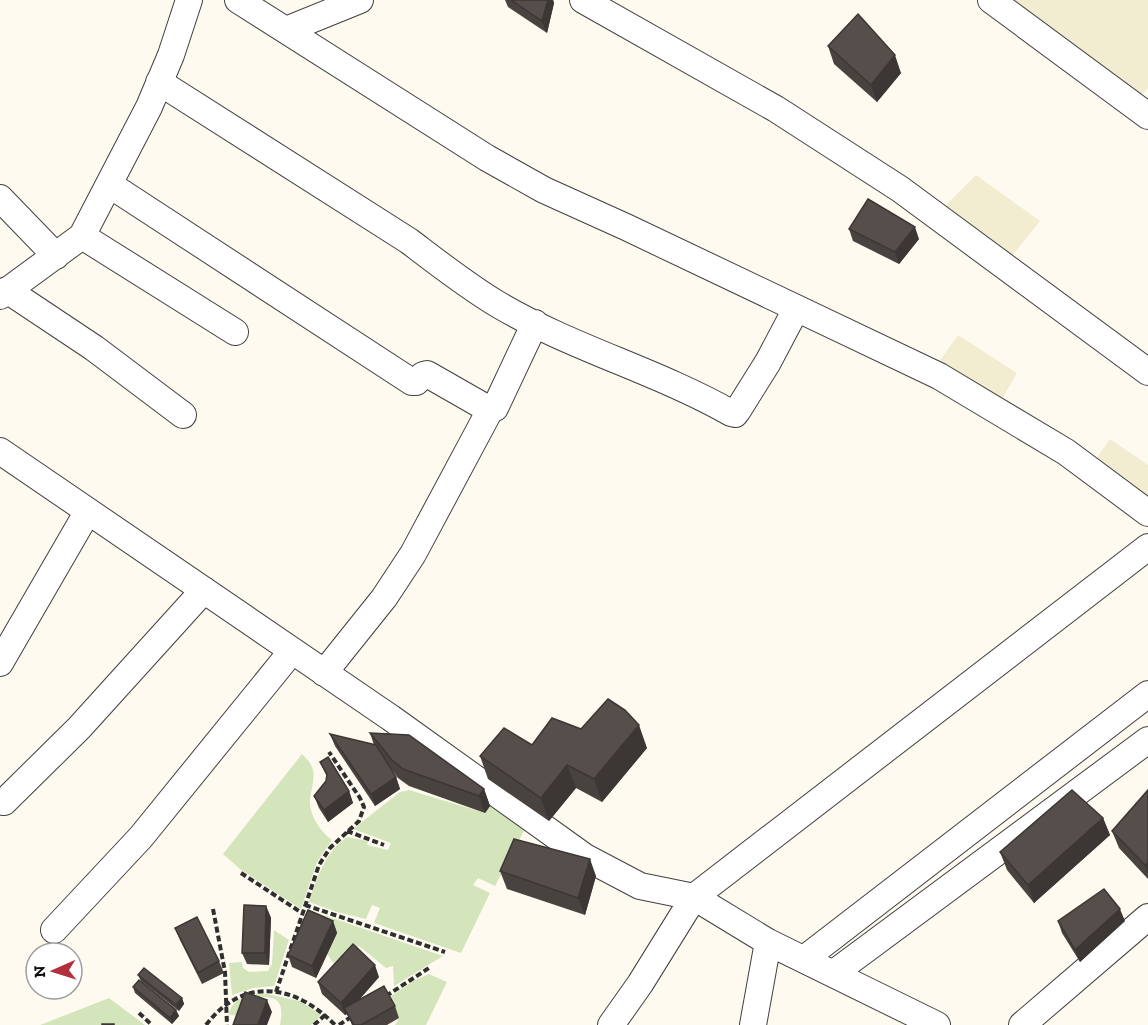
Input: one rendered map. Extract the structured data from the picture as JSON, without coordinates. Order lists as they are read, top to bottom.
{
  "north": "left"
}
